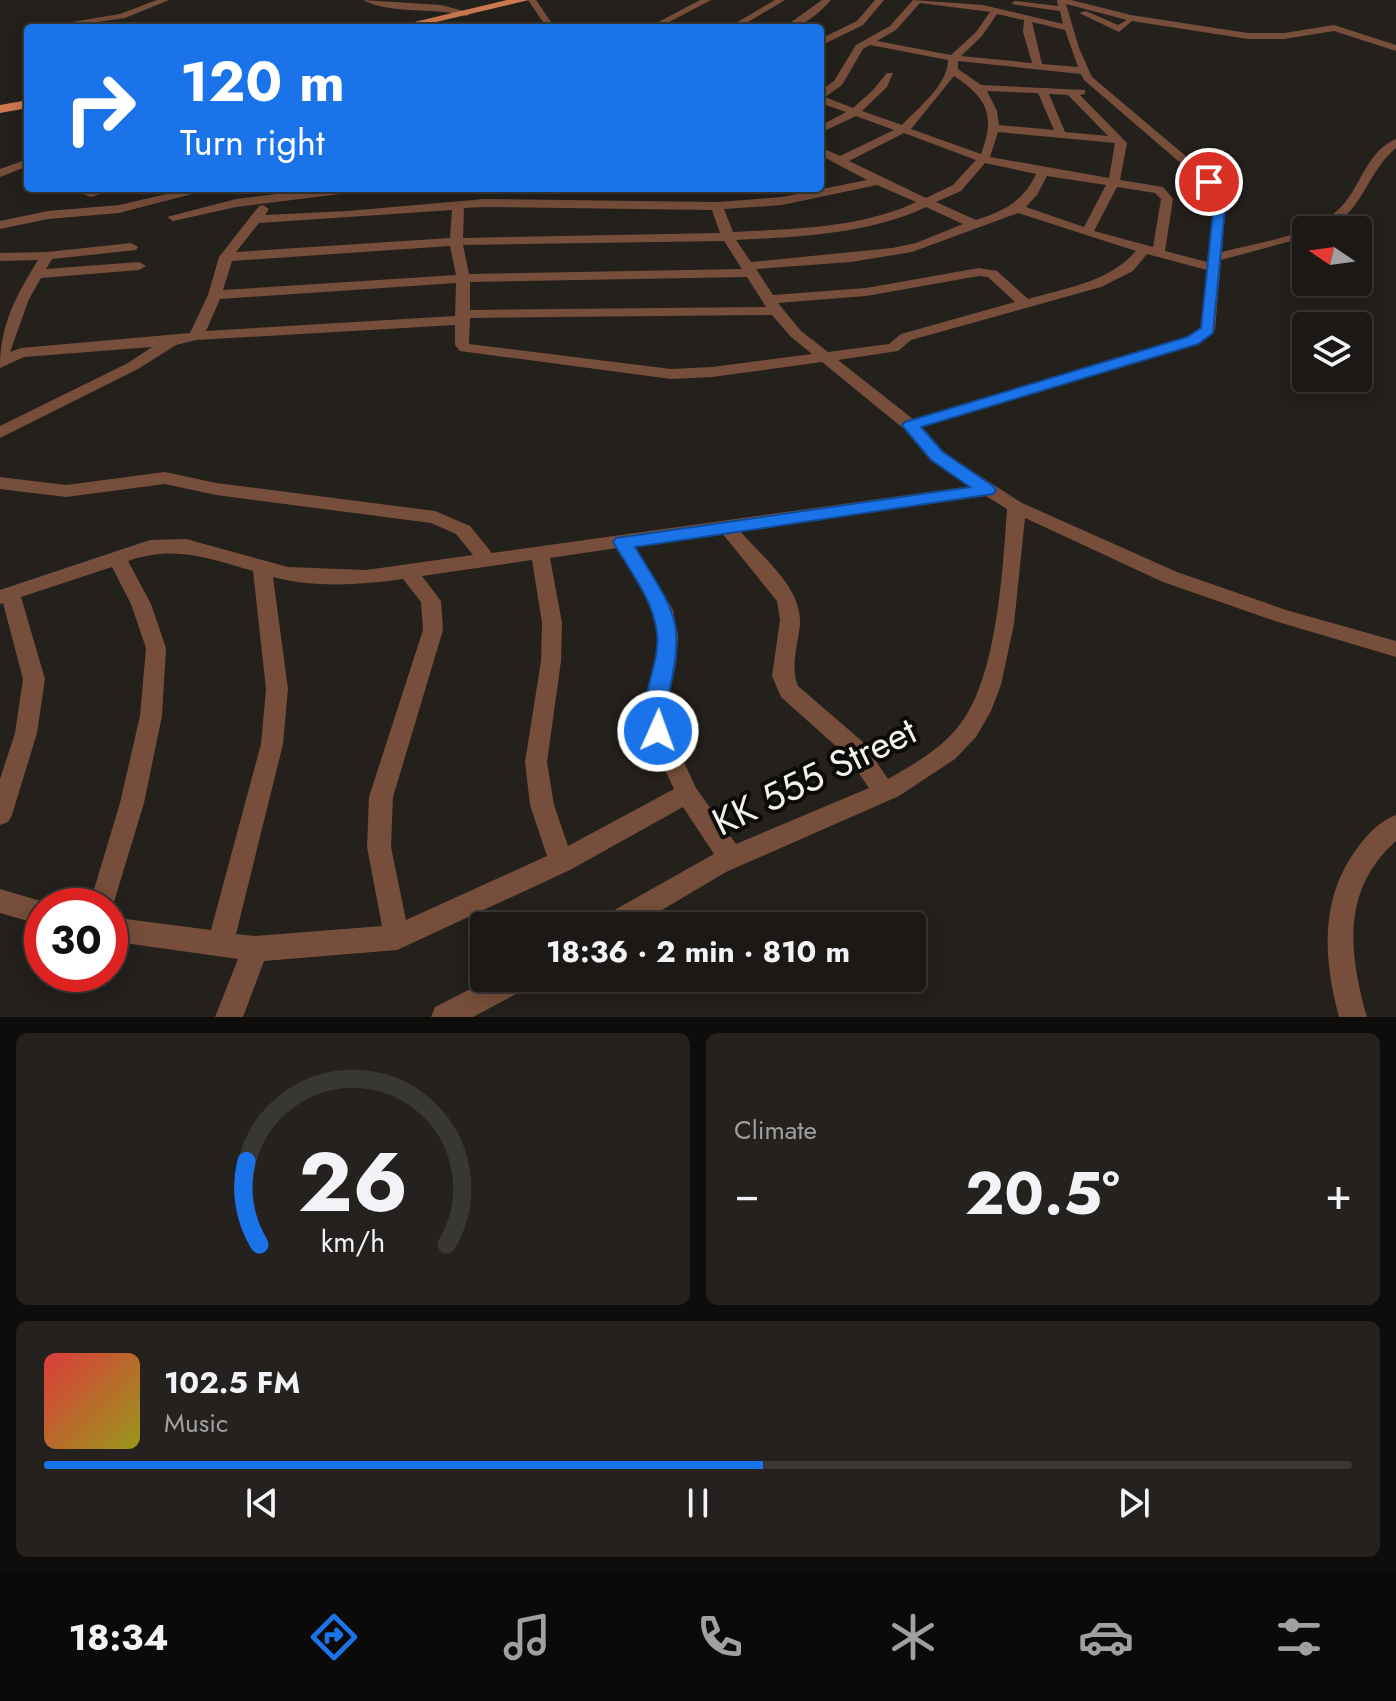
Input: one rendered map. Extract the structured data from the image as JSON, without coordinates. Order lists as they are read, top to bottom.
{
  "streets": {
    "street": ["KK 555 Street"]
  },
  "north": "left",
  "page": {
    "turn": ["120 m", "Turn right"],
    "limit": "30",
    "trip": "18:36 · 2 min · 810 m",
    "tile": "Climate",
    "heat": ["−", "20.5°", "+"],
    "song": ["102.5 FM", "Music"],
    "tabs": "18:34",
    "gauge": ["26", "km/h"]
  }
}
